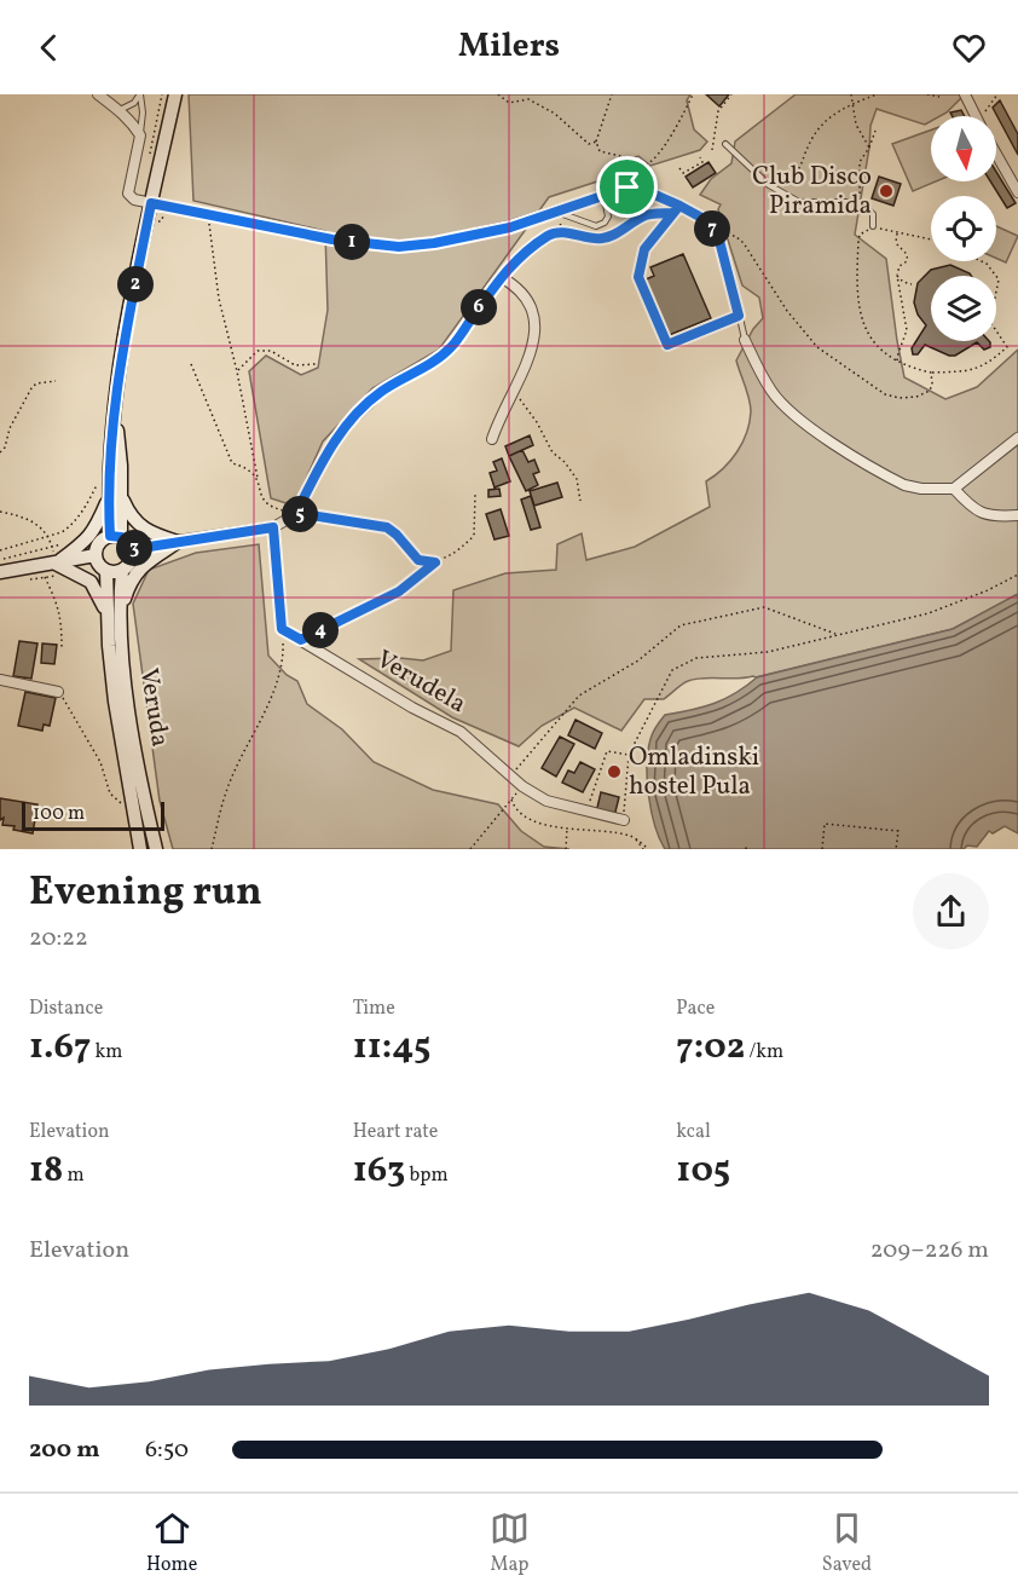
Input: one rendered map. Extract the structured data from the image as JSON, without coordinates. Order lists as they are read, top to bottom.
{
  "streets": {
    "main road": ["Veruda"],
    "street": ["Verudela"]
  },
  "places": ["Club Disco Piramida", "Omladinski hostel Pula"],
  "scale_bar": "100 m",
  "north": "bottom",
  "page": {
    "header": "Milers",
    "pins": [
      "7",
      "1",
      "2",
      "6",
      "5",
      "3",
      "4"
    ],
    "scale": "100 m",
    "heading": ["Evening run", "20:22"],
    "stats": [
      ["Distance", "1.67 km"],
      ["Time", "11:45"],
      ["Pace", "7:02 /km"],
      ["Elevation", "18 m"],
      ["Heart rate", "163 bpm"],
      ["kcal", "105"]
    ],
    "chart": ["Elevation", "209–226 m"],
    "list": [
      {
        "name": "200 m",
        "note": "6:50"
      }
    ],
    "tabs": ["Home", "Map", "Saved"]
  }
}
